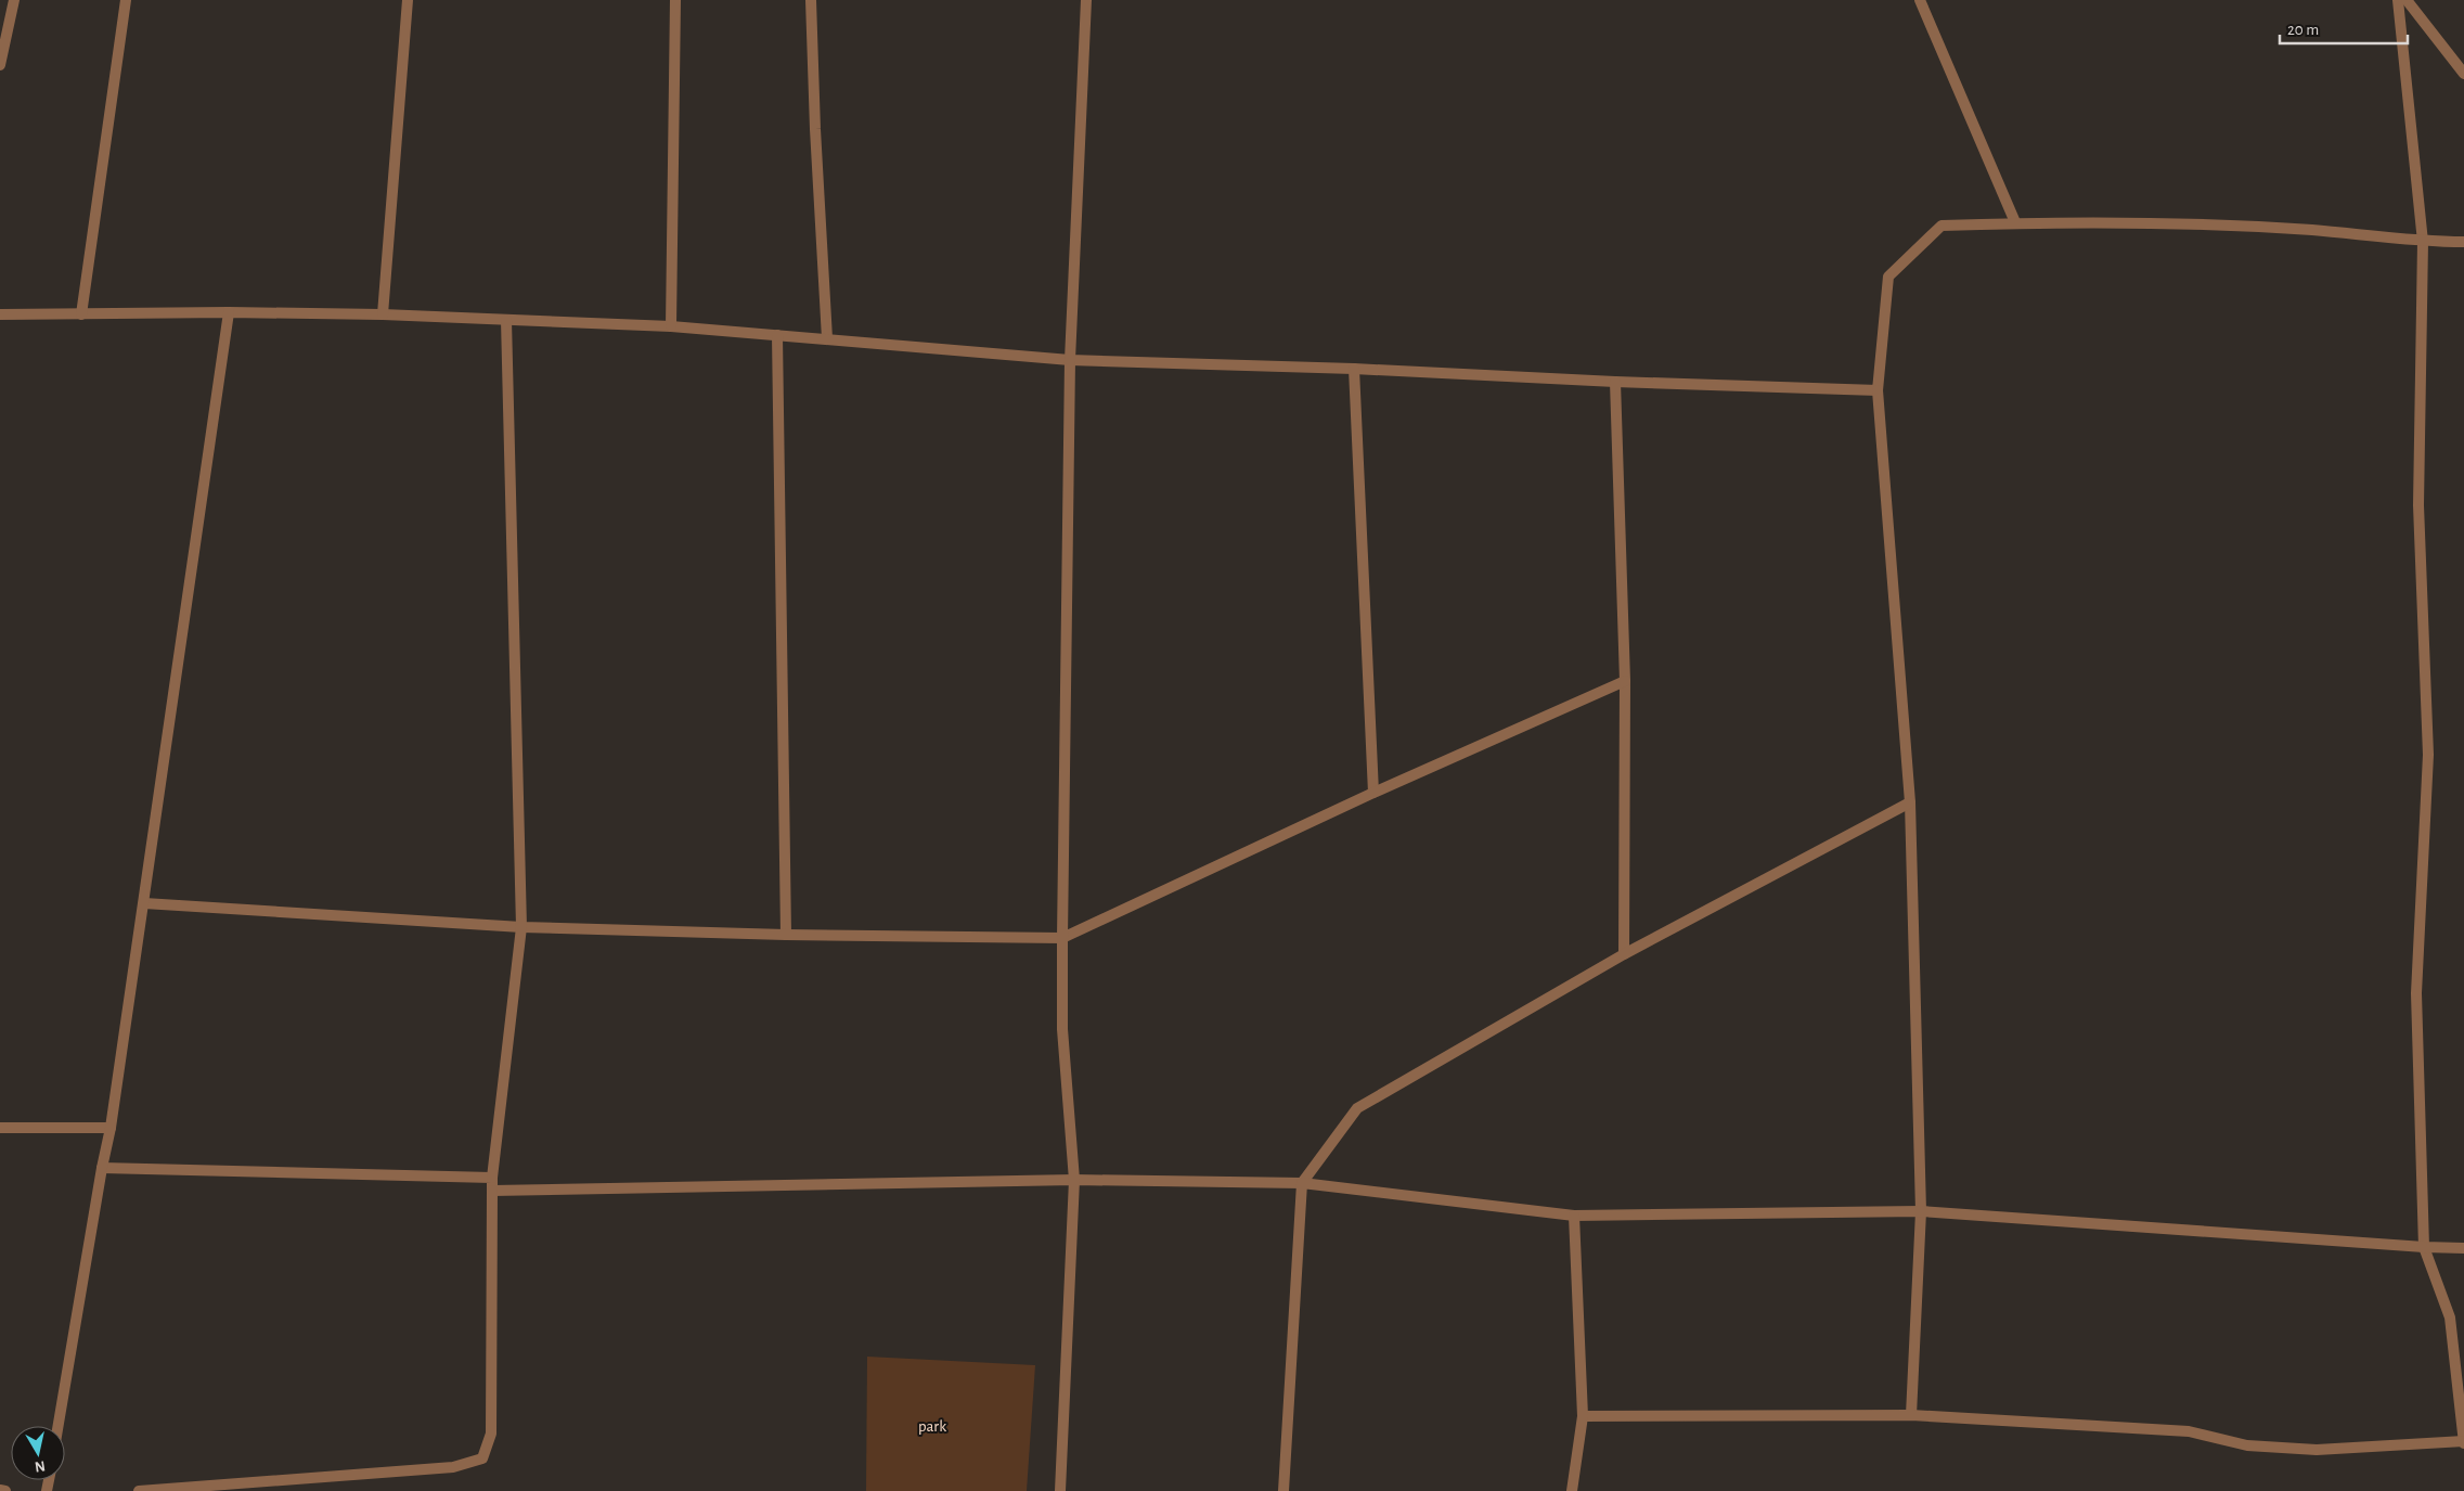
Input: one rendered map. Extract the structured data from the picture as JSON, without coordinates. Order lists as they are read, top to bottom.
{
  "parks": ["park"],
  "scale_bar": "20 m",
  "north": "bottom"
}
